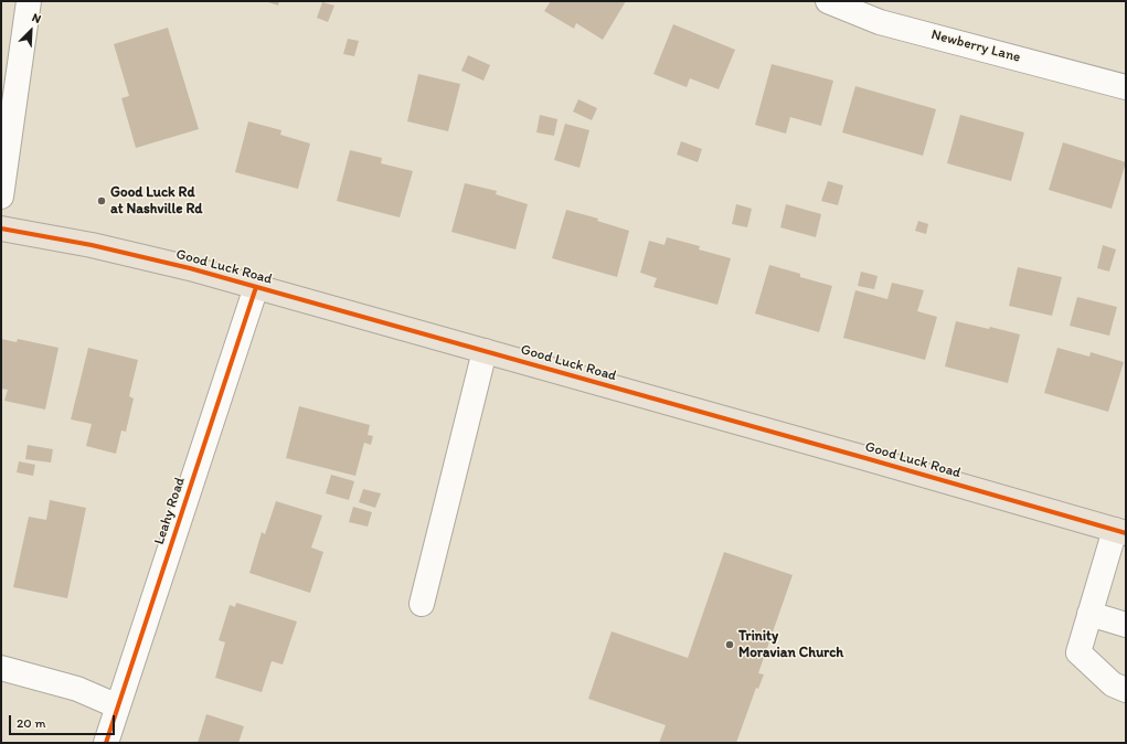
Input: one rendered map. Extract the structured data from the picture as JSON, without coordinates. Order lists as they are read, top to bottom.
{
  "streets": {
    "main road": ["Good Luck Road"],
    "street": ["Newberry Lane", "Leahy Road"]
  },
  "crossings": [
    ["Good Luck Road", "Leahy Road"]
  ],
  "places": ["Good Luck Rd at Nashville Rd", "Trinity Moravian Church"],
  "scale_bar": "20 m",
  "north": "top right"
}
